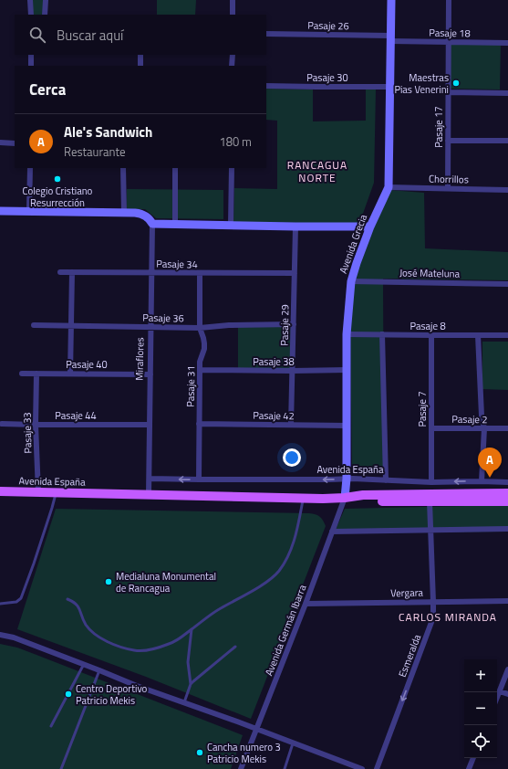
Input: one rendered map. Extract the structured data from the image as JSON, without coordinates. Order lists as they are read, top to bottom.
{
  "streets": {
    "main road": ["Avenida España"],
    "street": [
      "Pasaje 26",
      "Pasaje 18",
      "Pasaje 30",
      "Pasaje 17",
      "Chorrillos",
      "Avenida Grecia",
      "Pasaje 34",
      "José Mateluna",
      "Pasaje 36",
      "Pasaje 29",
      "Pasaje 8",
      "Miraflores",
      "Pasaje 38",
      "Pasaje 40",
      "Pasaje 31",
      "Pasaje 7",
      "Pasaje 44",
      "Pasaje 42",
      "Pasaje 2",
      "Pasaje 33",
      "Vergara",
      "Avenida Germán Ibarra",
      "Esmeralda"
    ]
  },
  "crossings": [
    ["Pasaje 26", "Pasaje 18"],
    ["Pasaje 26", "Avenida Grecia"],
    ["Pasaje 18", "Pasaje 17"],
    ["Pasaje 18", "Avenida Grecia"],
    ["Pasaje 30", "Avenida Grecia"],
    ["Pasaje 17", "Chorrillos"],
    ["Chorrillos", "Avenida Grecia"],
    ["Avenida Grecia", "José Mateluna"],
    ["Avenida Grecia", "Pasaje 8"],
    ["Avenida Grecia", "Pasaje 38"],
    ["Avenida Grecia", "Pasaje 42"],
    ["Avenida Grecia", "Avenida España"],
    ["Avenida Grecia", "Avenida Germán Ibarra"],
    ["Pasaje 34", "Pasaje 29"],
    ["Pasaje 34", "Miraflores"],
    ["Pasaje 34", "Pasaje 31"],
    ["Pasaje 36", "Pasaje 29"],
    ["Pasaje 36", "Miraflores"],
    ["Pasaje 36", "Pasaje 31"],
    ["Pasaje 29", "Pasaje 38"],
    ["Pasaje 29", "Pasaje 42"],
    ["Pasaje 8", "Pasaje 7"],
    ["Miraflores", "Pasaje 40"],
    ["Miraflores", "Pasaje 44"],
    ["Miraflores", "Avenida España"],
    ["Pasaje 38", "Pasaje 31"],
    ["Pasaje 40", "Pasaje 33"],
    ["Pasaje 31", "Pasaje 42"],
    ["Pasaje 31", "Avenida España"],
    ["Pasaje 7", "Pasaje 2"],
    ["Pasaje 7", "Avenida España"],
    ["Pasaje 44", "Pasaje 33"],
    ["Pasaje 33", "Avenida España"],
    ["Avenida España", "Avenida Germán Ibarra"],
    ["Avenida España", "Esmeralda"],
    ["Vergara", "Avenida Germán Ibarra"],
    ["Vergara", "Esmeralda"]
  ],
  "one_way": ["Esmeralda"],
  "districts": ["RANCAGUA NORTE", "CARLOS MIRANDA"],
  "places": [
    "Maestras Pias Venerini",
    "Colegio Cristiano Resurrección",
    "Medialuna Monumental de Rancagua",
    "Centro Deportivo Patricio Mekis",
    "Cancha numero 3 Patricio Mekis"
  ],
  "page": {
    "search": "Buscar aquí",
    "heading": "Cerca",
    "list": [
      {
        "mark": "A",
        "name": "Ale's Sandwich",
        "note": "Restaurante",
        "value": "180 m"
      }
    ],
    "pins": "A",
    "map_buttons": ["+", "−"]
  }
}
